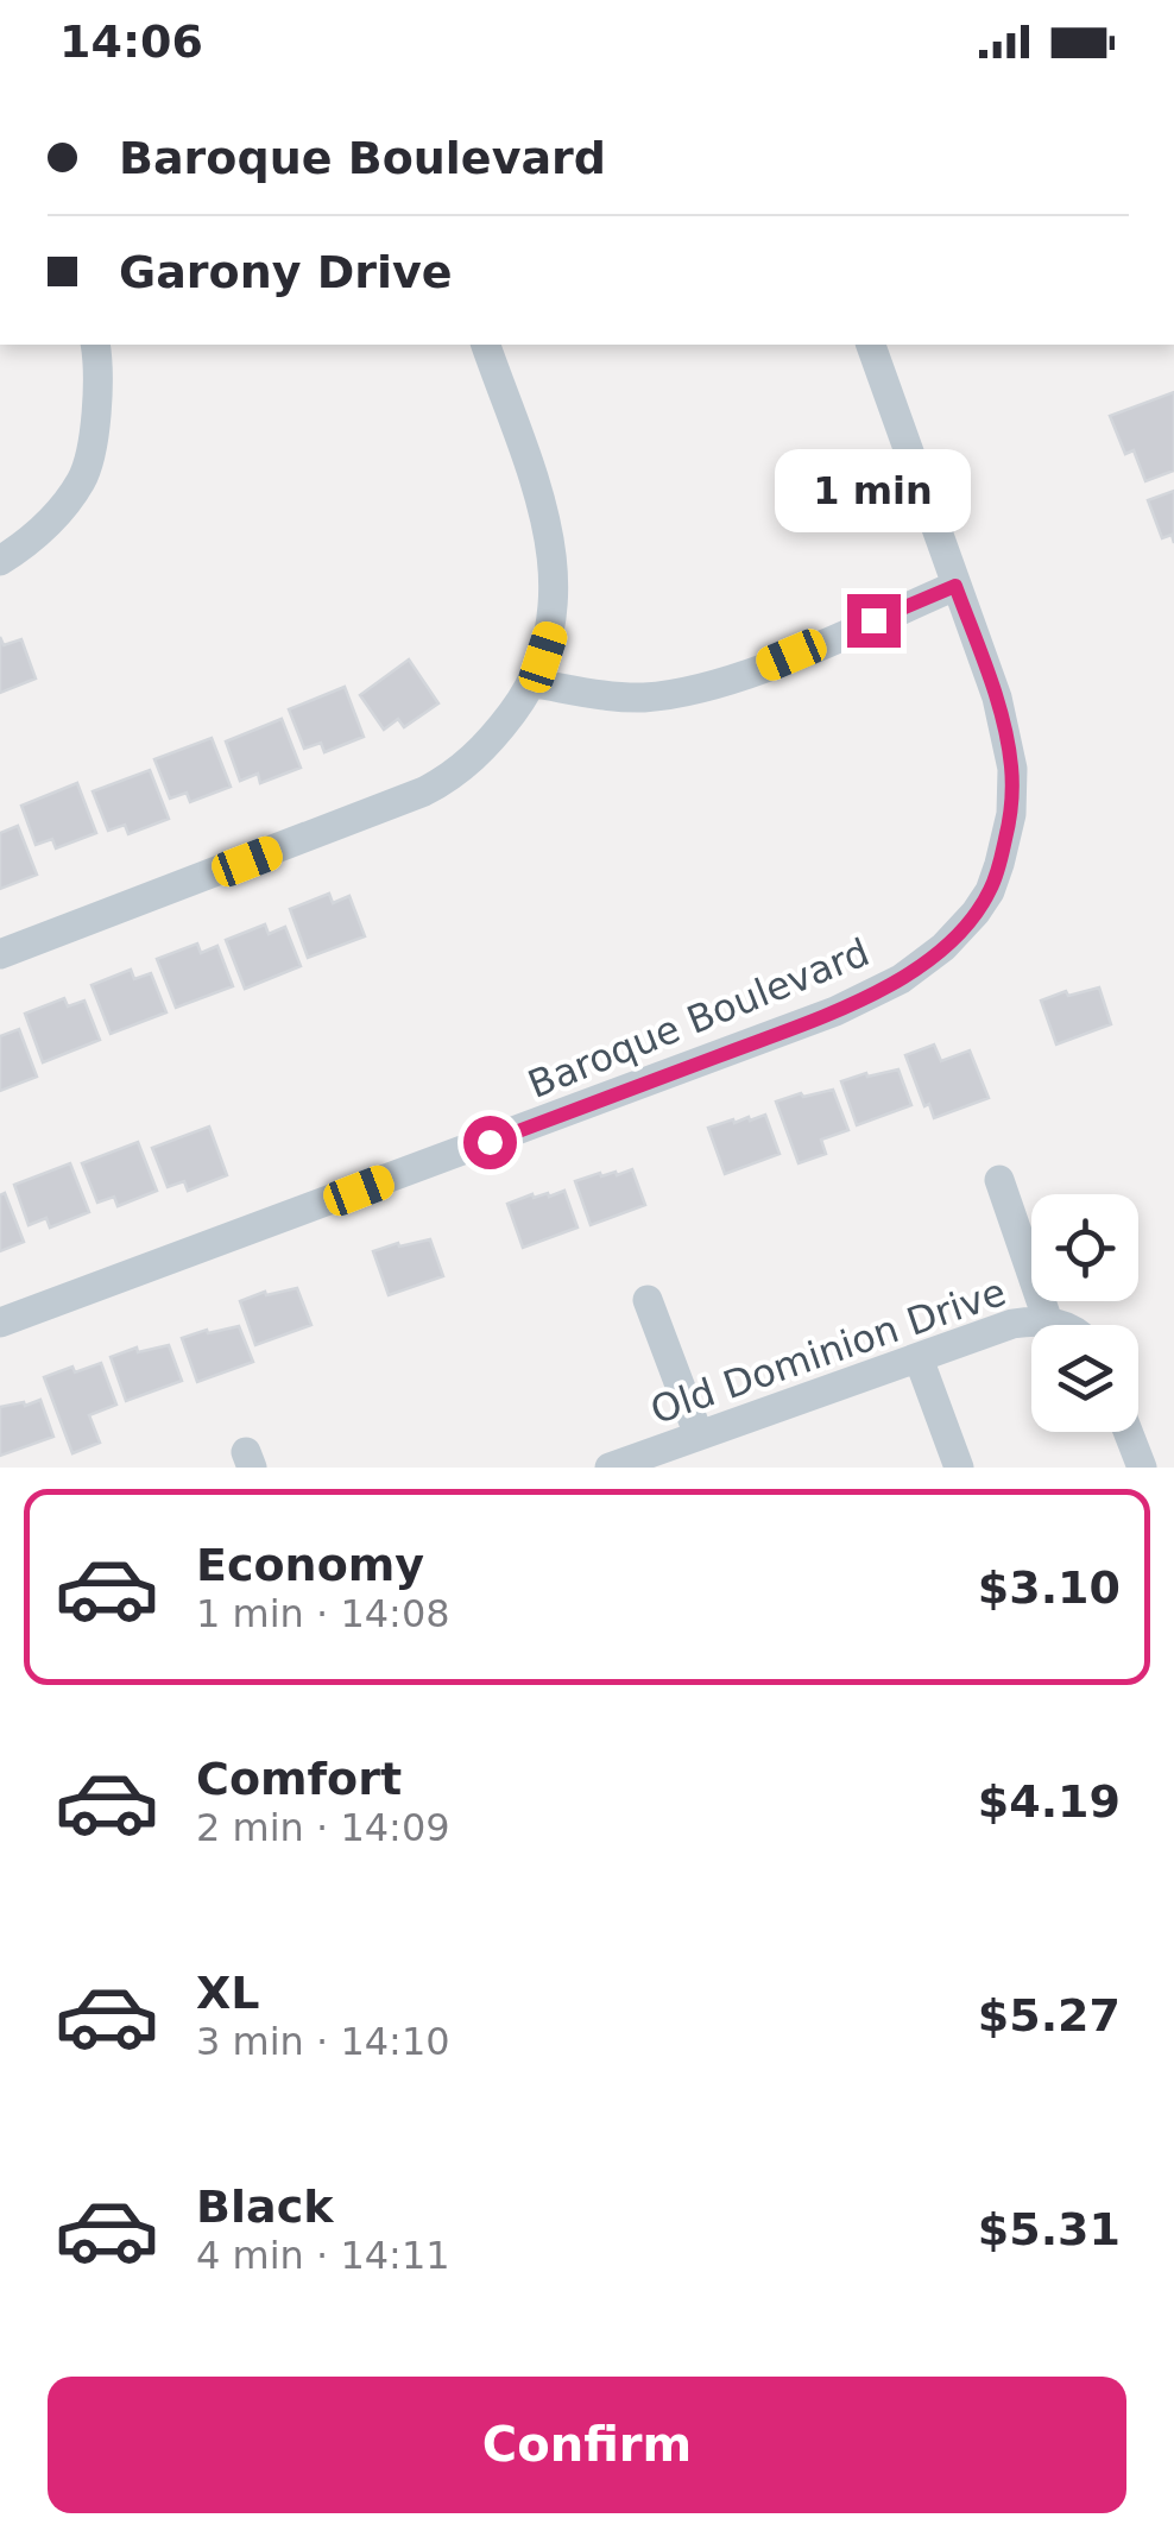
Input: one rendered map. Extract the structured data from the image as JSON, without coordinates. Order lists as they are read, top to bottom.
{
  "streets": {
    "street": ["Baroque Boulevard", "Old Dominion Drive"]
  },
  "page": {
    "status": "14:06",
    "banner": ["Baroque Boulevard", "Garony Drive"],
    "bubble": "1 min",
    "list": [
      {
        "name": "Economy",
        "note": "1 min · 14:08",
        "value": "$3.10"
      },
      {
        "name": "Comfort",
        "note": "2 min · 14:09",
        "value": "$4.19"
      },
      {
        "name": "XL",
        "note": "3 min · 14:10",
        "value": "$5.27"
      },
      {
        "name": "Black",
        "note": "4 min · 14:11",
        "value": "$5.31"
      }
    ],
    "buttons": "Confirm"
  }
}
